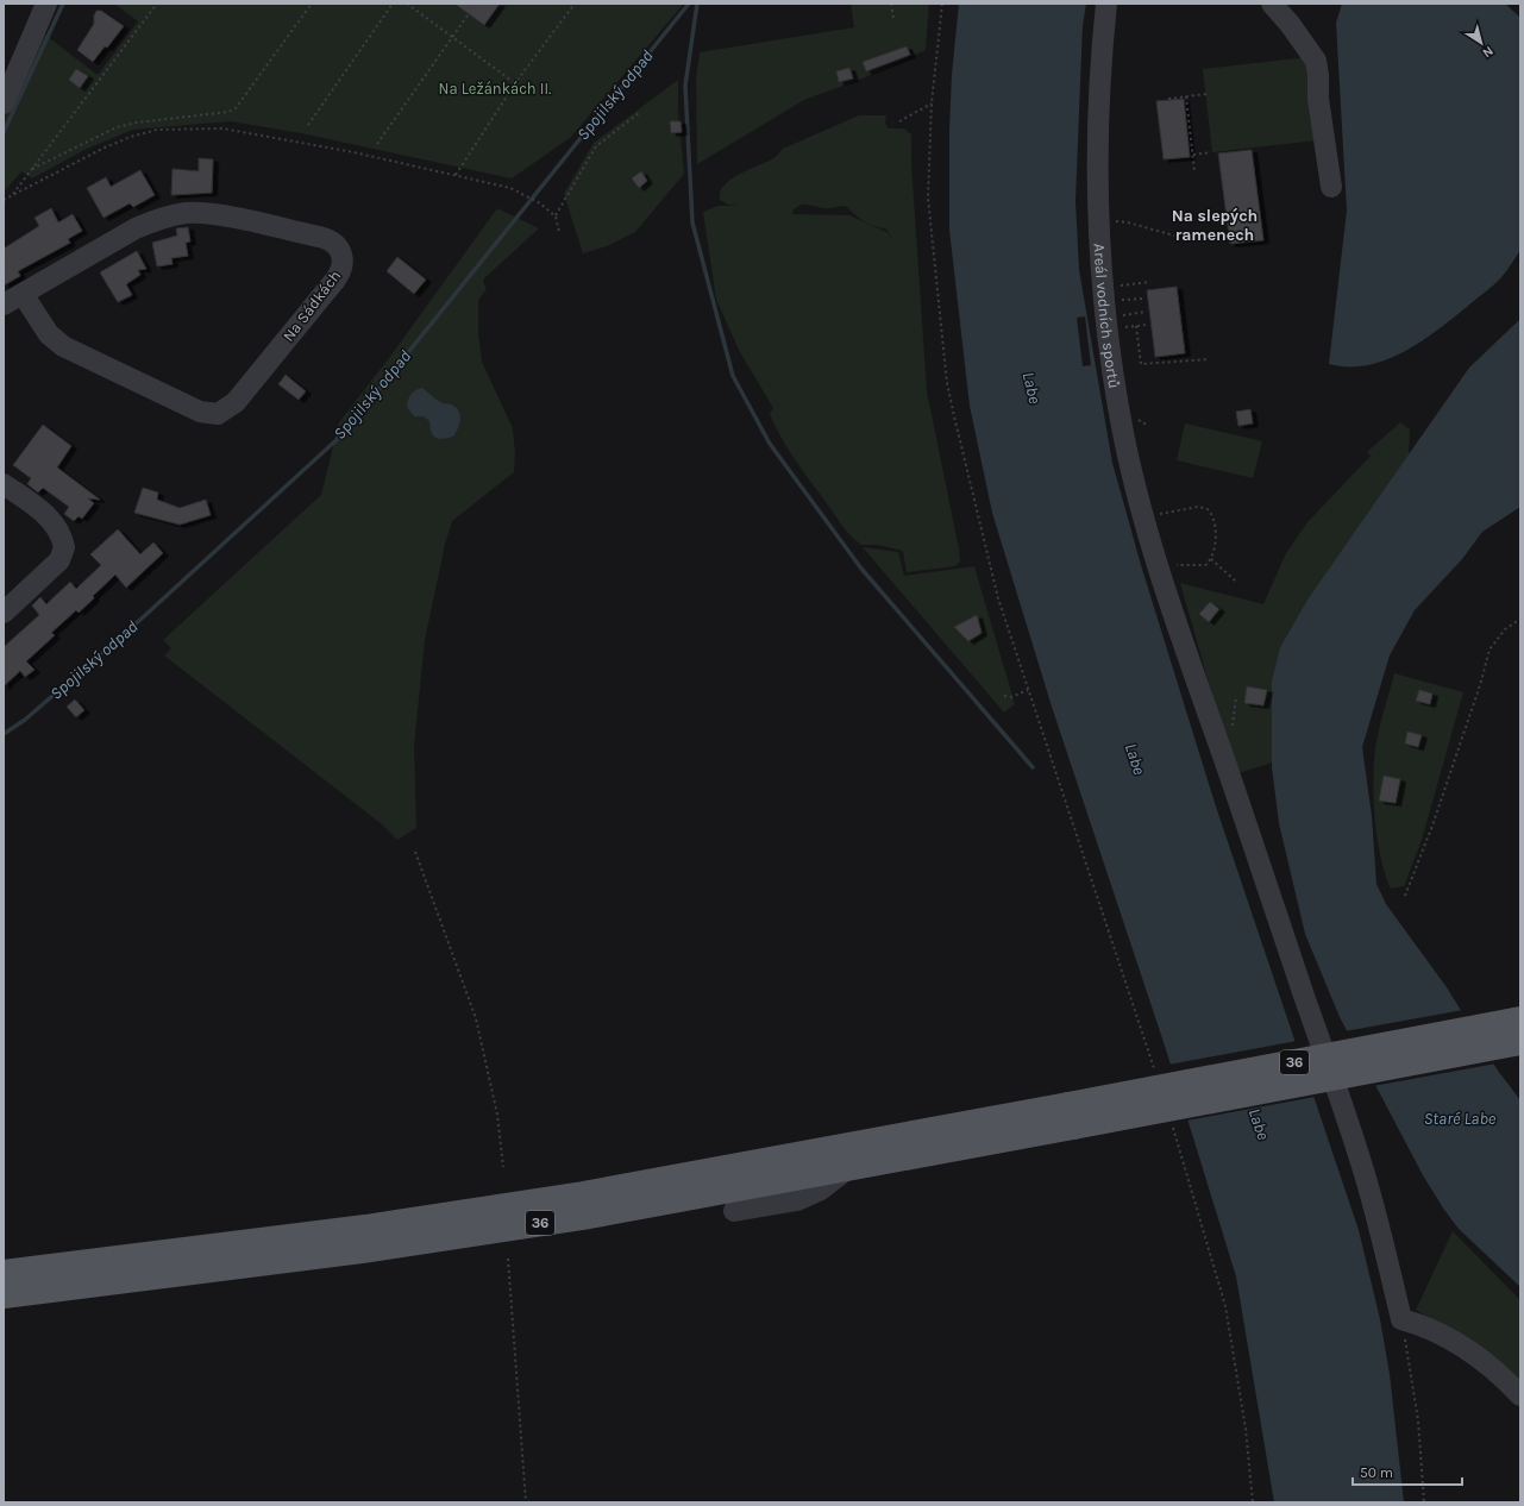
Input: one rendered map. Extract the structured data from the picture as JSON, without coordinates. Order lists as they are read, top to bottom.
{
  "streets": {
    "main road": ["36"],
    "street": ["Na Sádkách", "Areál vodních sportů"]
  },
  "districts": ["Na slepých ramenech"],
  "water": ["Spojilský odpad", "Labe", "Staré Labe"],
  "parks": ["Na Ležánkách II."],
  "scale_bar": "50 m",
  "north": "bottom right"
}
